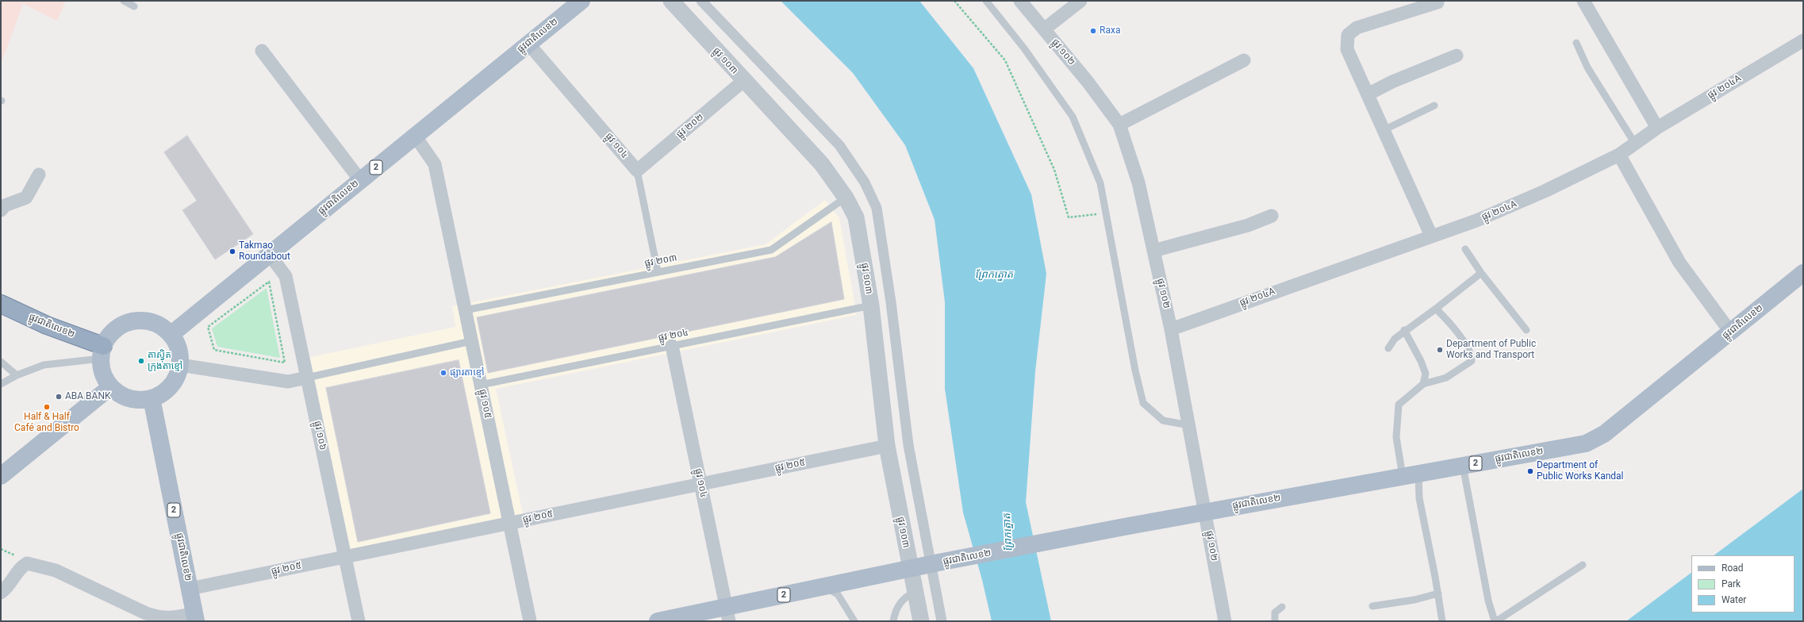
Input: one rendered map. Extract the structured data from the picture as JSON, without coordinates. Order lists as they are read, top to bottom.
{
  "streets": {
    "highway": ["ផ្លូវជាតិលេខ២"],
    "main road": ["2"],
    "street": [
      "ផ្លូវ ១០២",
      "ផ្លូវ ១០៣",
      "ផ្លូវ ២០៤A",
      "ផ្លូវ ២០២",
      "ផ្លូវ ១០៤",
      "ផ្លូវ ១០៥",
      "ផ្លូវ ១០៦",
      "ផ្លូវ ២០៥"
    ],
    "lane": ["ផ្លូវ ២០៣", "ផ្លូវ ២០៤"]
  },
  "crossings": [
    ["ផ្លូវជាតិលេខ២", "ផ្លូវ ១០២"],
    ["ផ្លូវជាតិលេខ២", "ផ្លូវ ១០៣"],
    ["ផ្លូវជាតិលេខ២", "ផ្លូវ ១០៤"],
    ["ផ្លូវជាតិលេខ២", "ផ្លូវ ១០៥"],
    ["ផ្លូវជាតិលេខ២", "ផ្លូវ ១០៦"],
    ["ផ្លូវជាតិលេខ២", "ផ្លូវ ២០៥"],
    ["ផ្លូវ ១០២", "ផ្លូវ ២០៤A"],
    ["ផ្លូវ ១០៣", "ផ្លូវ ២០២"],
    ["ផ្លូវ ១០៣", "ផ្លូវ ២០៣"],
    ["ផ្លូវ ១០៣", "ផ្លូវ ២០៤"],
    ["ផ្លូវ ១០៣", "ផ្លូវ ២០៥"],
    ["ផ្លូវ ២០២", "ផ្លូវ ១០៤"],
    ["ផ្លូវ ១០៤", "ផ្លូវ ២០៣"],
    ["ផ្លូវ ១០៤", "ផ្លូវ ២០៤"],
    ["ផ្លូវ ១០៤", "ផ្លូវ ២០៥"],
    ["ផ្លូវ ២០៣", "ផ្លូវ ១០៥"],
    ["ផ្លូវ ២០៤", "ផ្លូវ ១០៥"],
    ["ផ្លូវ ១០៥", "ផ្លូវ ២០៥"],
    ["ផ្លូវ ១០៦", "ផ្លូវ ២០៥"]
  ],
  "water": ["ព្រែកត្នោត"],
  "places": [
    "Raxa",
    "Takmao Roundabout",
    "Department of Public Works and Transport",
    "តាស្វុិត ក្រុងតាខ្មៅ",
    "ផ្សារតាខ្មៅ",
    "ABA BANK",
    "Half & Half Café and Bistro",
    "Department of Public Works Kandal"
  ],
  "legend": ["Road", "Park", "Water"]
}
